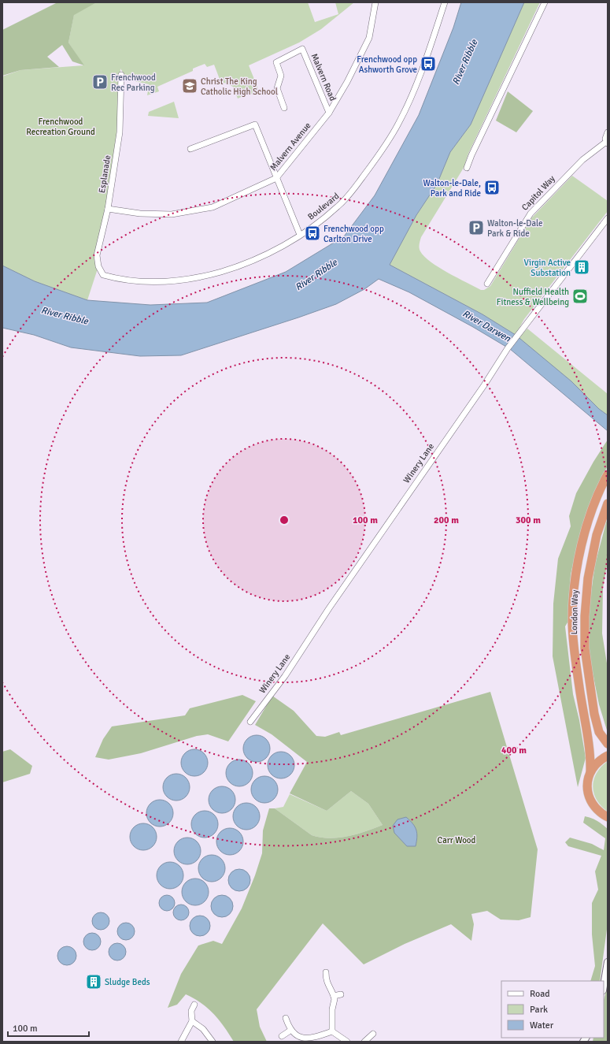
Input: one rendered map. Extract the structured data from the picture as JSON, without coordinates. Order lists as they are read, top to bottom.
{
  "streets": {
    "highway": ["London Way"],
    "street": [
      "Malvern Road",
      "Malvern Avenue",
      "Esplanade",
      "Capitol Way",
      "Boulevard",
      "Winery Lane"
    ]
  },
  "crossings": [
    ["Malvern Road", "Malvern Avenue"],
    ["Malvern Avenue", "Esplanade"],
    ["Esplanade", "Boulevard"]
  ],
  "water": ["River Ribble", "River Darwen"],
  "parks": ["Frenchwood Recreation Ground", "Carr Wood"],
  "places": {
    "bus stop": ["Frenchwood opp Ashworth Grove", "Walton-le-Dale, Park and Ride", "Frenchwood opp Carlton Drive"],
    "parking": ["Frenchwood Rec Parking", "Walton-le-Dale Park & Ride"],
    "school or university": ["Christ The King Catholic High School"],
    "building": ["Virgin Active Substation", "Sludge Beds"],
    "sports": ["Nuffield Health Fitness & Wellbeing"]
  },
  "legend": ["Road", "Park", "Water"],
  "scale_bar": "100 m",
  "rings": [
    "100 m",
    "200 m",
    "300 m",
    "400 m"
  ]
}
